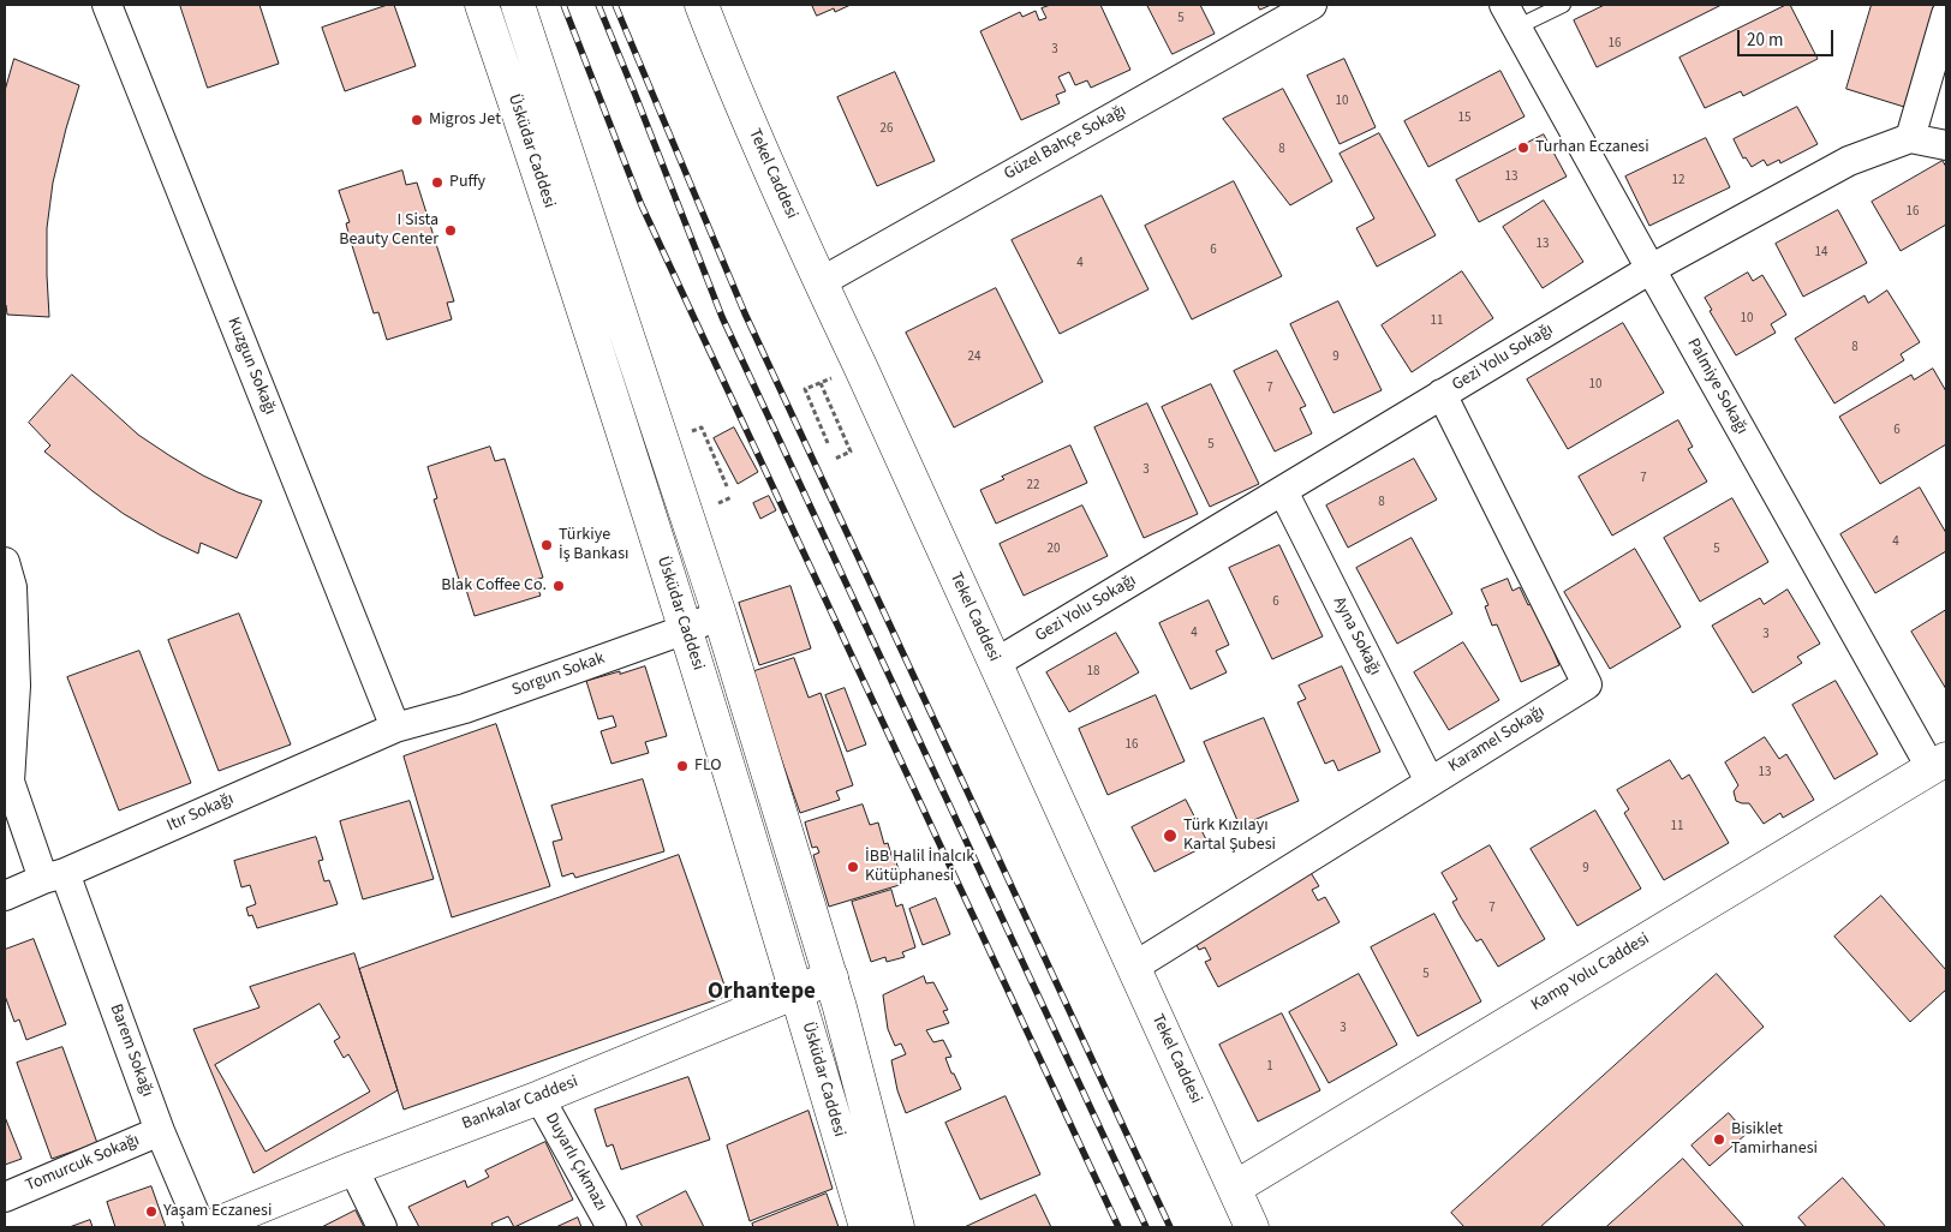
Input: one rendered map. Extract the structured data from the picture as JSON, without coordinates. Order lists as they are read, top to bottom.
{
  "streets": {
    "street": [
      "Güzel Bahçe Sokağı",
      "Üsküdar Caddesi",
      "Tekel Caddesi",
      "Gezi Yolu Sokağı",
      "Kuzgun Sokağı",
      "Palmiye Sokağı",
      "Ayna Sokağı",
      "Sorgun Sokak",
      "Karamel Sokağı",
      "Itır Sokağı",
      "Kamp Yolu Caddesi",
      "Barem Sokağı",
      "Bankalar Caddesi",
      "Duyarlı Çıkmazı",
      "Tomurcuk Sokağı"
    ]
  },
  "crossings": [
    ["Güzel Bahçe Sokağı", "Tekel Caddesi"],
    ["Üsküdar Caddesi", "Sorgun Sokak"],
    ["Üsküdar Caddesi", "Bankalar Caddesi"],
    ["Tekel Caddesi", "Gezi Yolu Sokağı"],
    ["Tekel Caddesi", "Karamel Sokağı"],
    ["Tekel Caddesi", "Kamp Yolu Caddesi"],
    ["Gezi Yolu Sokağı", "Palmiye Sokağı"],
    ["Gezi Yolu Sokağı", "Ayna Sokağı"],
    ["Gezi Yolu Sokağı", "Karamel Sokağı"],
    ["Kuzgun Sokağı", "Sorgun Sokak"],
    ["Kuzgun Sokağı", "Itır Sokağı"],
    ["Palmiye Sokağı", "Kamp Yolu Caddesi"],
    ["Ayna Sokağı", "Karamel Sokağı"],
    ["Sorgun Sokak", "Itır Sokağı"],
    ["Itır Sokağı", "Barem Sokağı"],
    ["Barem Sokağı", "Tomurcuk Sokağı"],
    ["Bankalar Caddesi", "Duyarlı Çıkmazı"]
  ],
  "districts": ["Orhantepe"],
  "places": [
    "Migros Jet",
    "Turhan Eczanesi",
    "Puffy",
    "I Sista Beauty Center",
    "Türkiye İş Bankası",
    "Blak Coffee Co.",
    "FLO",
    "Türk Kızılayı Kartal Şubesi",
    "İBB Halil İnalcık Kütüphanesi",
    "Bisiklet Tamirhanesi",
    "Yaşam Eczanesi"
  ],
  "house_numbers": [
    "5",
    "16",
    "3",
    "10",
    "15",
    "26",
    "8",
    "13",
    "12",
    "16",
    "13",
    "6",
    "14",
    "4",
    "10",
    "11",
    "8",
    "24",
    "9",
    "10",
    "7",
    "6",
    "5",
    "3",
    "7",
    "22",
    "8",
    "4",
    "20",
    "5",
    "6",
    "4",
    "3",
    "18",
    "16",
    "13",
    "11",
    "9",
    "7",
    "5",
    "3",
    "1"
  ],
  "scale_bar": "20 m"
}
